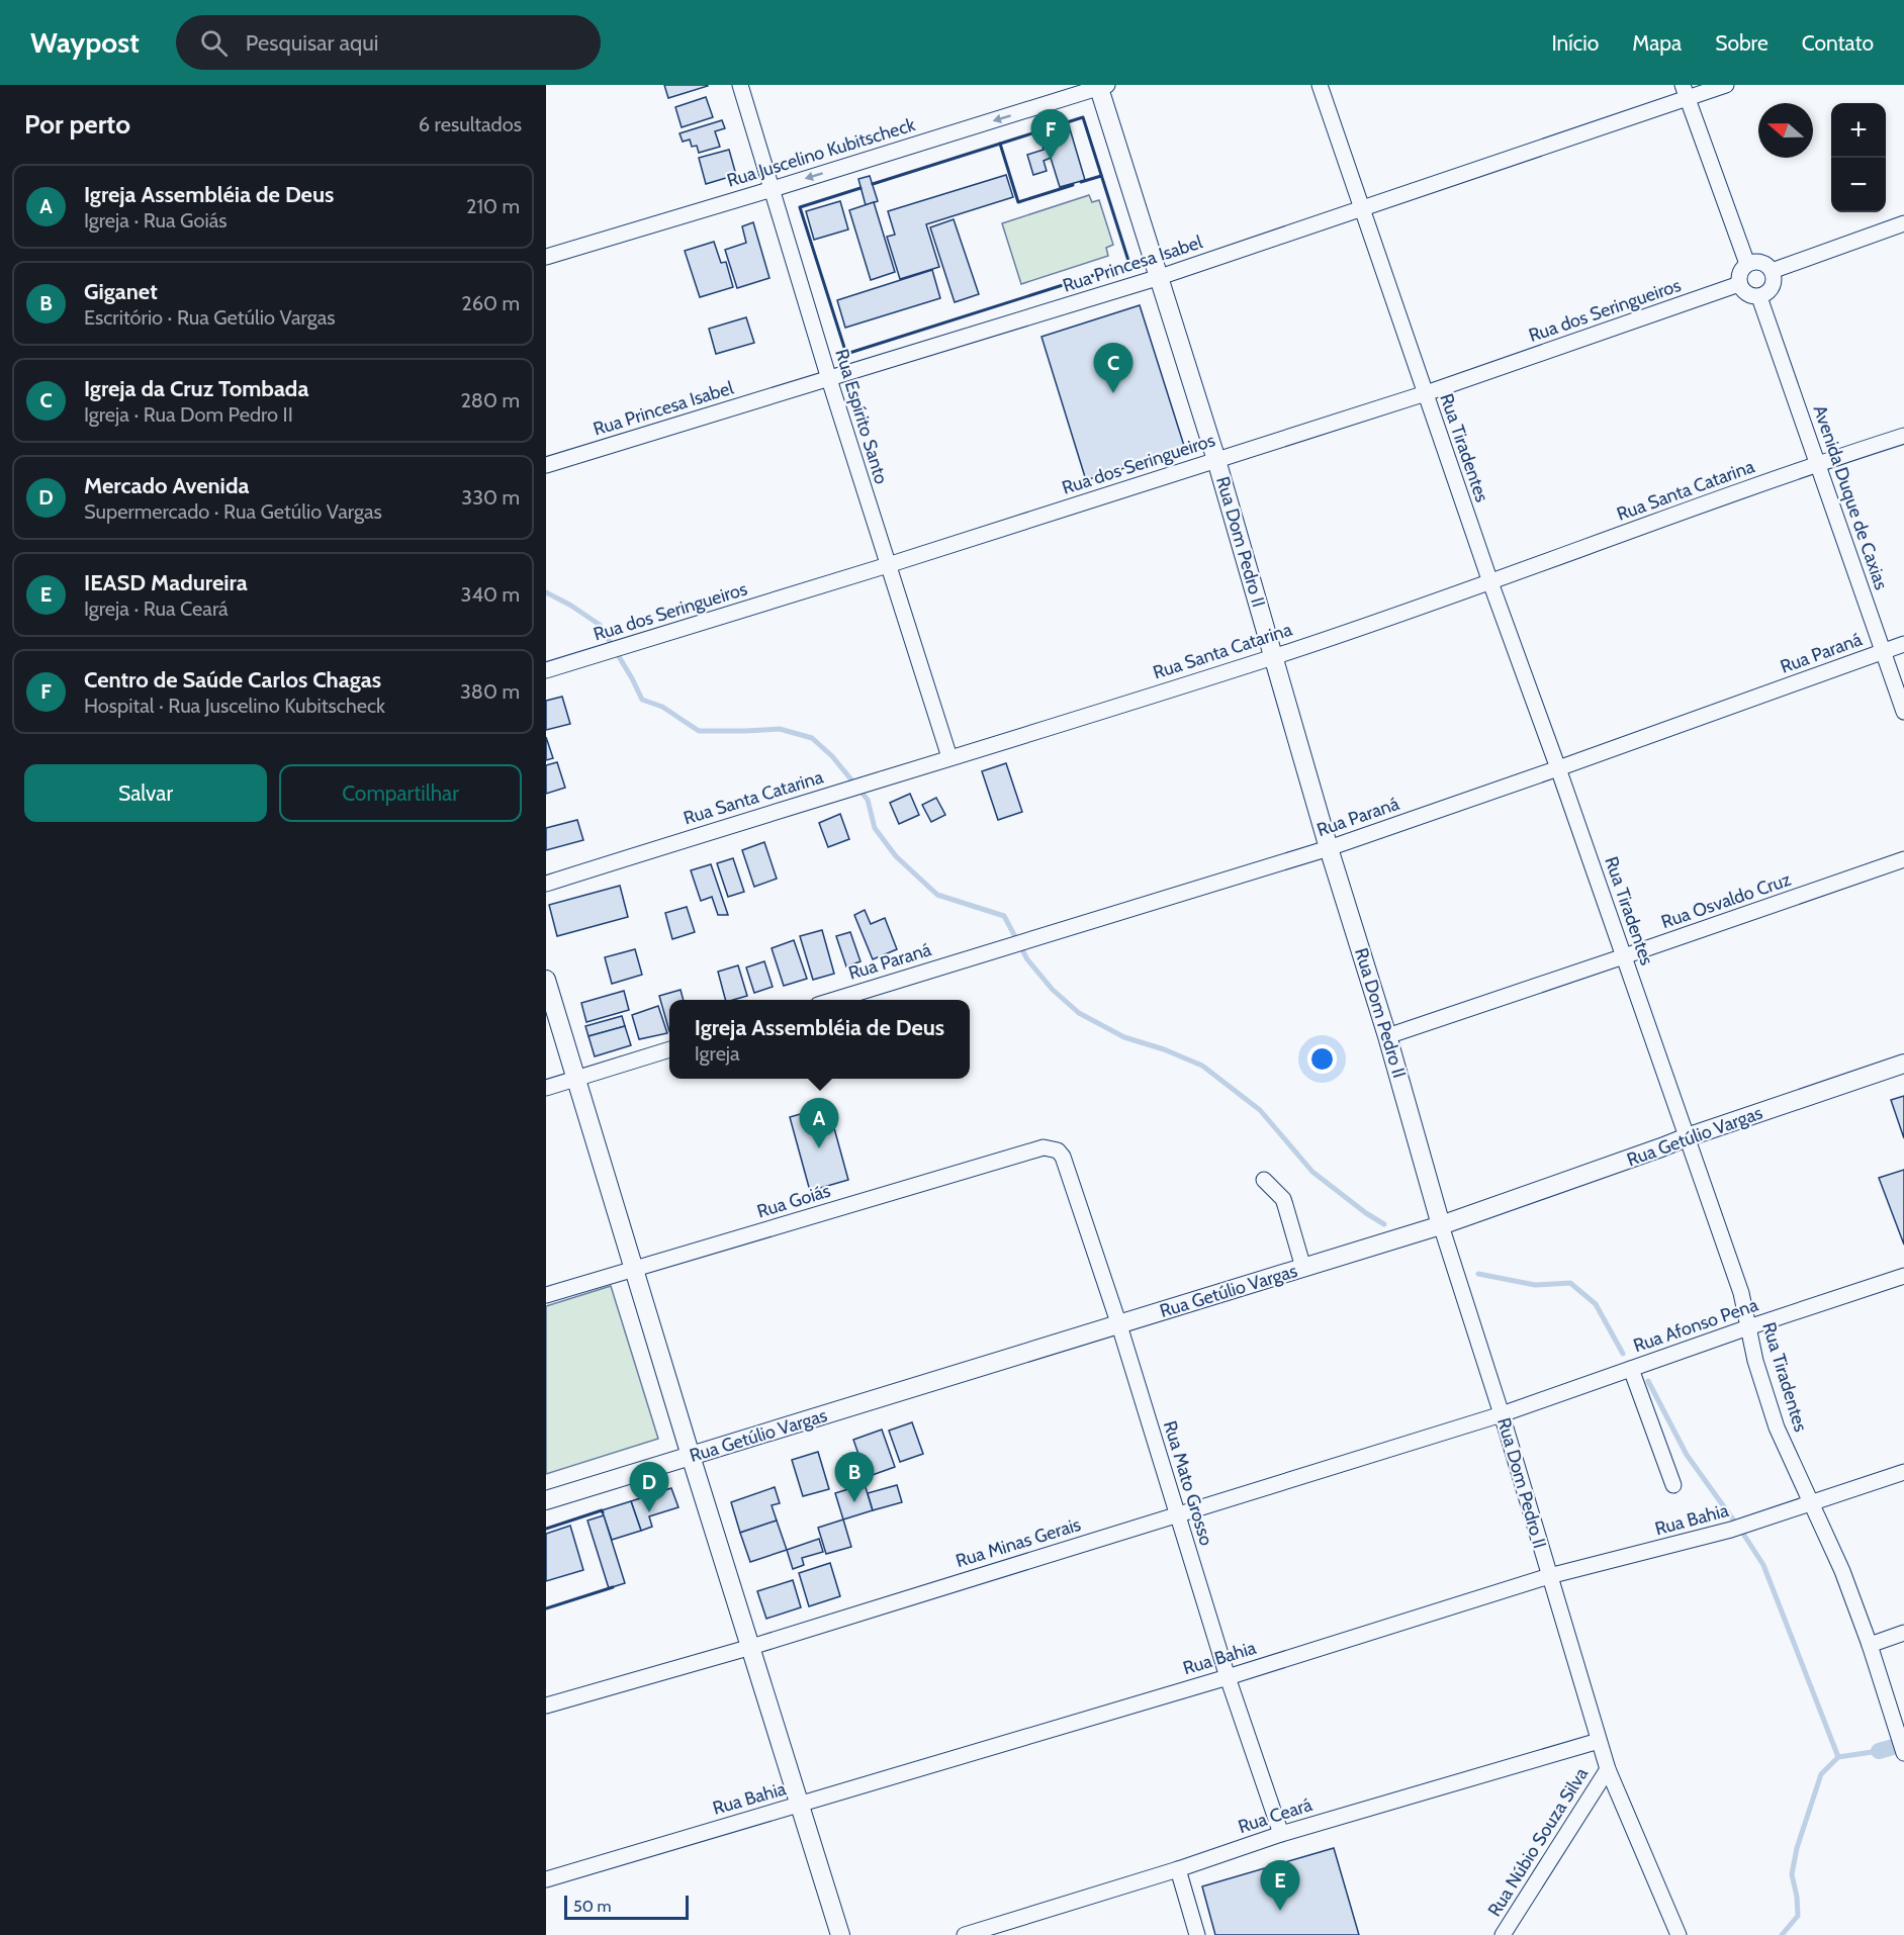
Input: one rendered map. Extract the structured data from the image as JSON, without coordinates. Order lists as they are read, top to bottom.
{
  "streets": {
    "street": [
      "Rua Juscelino Kubitscheck",
      "Rua Princesa Isabel",
      "Rua dos Seringueiros",
      "Rua Espírito Santo",
      "Rua Tiradentes",
      "Rua Santa Catarina",
      "Avenida Duque de Caxias",
      "Rua Dom Pedro II",
      "Rua Paraná",
      "Rua Osvaldo Cruz",
      "Rua Getúlio Vargas",
      "Rua Goiás",
      "Rua Afonso Pena",
      "Rua Mato Grosso",
      "Rua Bahia",
      "Rua Minas Gerais",
      "Rua Ceará",
      "Rua Núbio Souza Silva"
    ]
  },
  "crossings": [
    ["Rua Juscelino Kubitscheck", "Rua Espírito Santo"],
    ["Rua Juscelino Kubitscheck", "Rua Dom Pedro II"],
    ["Rua Princesa Isabel", "Rua Espírito Santo"],
    ["Rua Princesa Isabel", "Rua Tiradentes"],
    ["Rua Princesa Isabel", "Rua Dom Pedro II"],
    ["Rua dos Seringueiros", "Rua Espírito Santo"],
    ["Rua dos Seringueiros", "Rua Tiradentes"],
    ["Rua dos Seringueiros", "Avenida Duque de Caxias"],
    ["Rua dos Seringueiros", "Rua Dom Pedro II"],
    ["Rua Espírito Santo", "Rua Santa Catarina"],
    ["Rua Tiradentes", "Rua Santa Catarina"],
    ["Rua Tiradentes", "Rua Paraná"],
    ["Rua Tiradentes", "Rua Osvaldo Cruz"],
    ["Rua Tiradentes", "Rua Getúlio Vargas"],
    ["Rua Tiradentes", "Rua Afonso Pena"],
    ["Rua Tiradentes", "Rua Bahia"],
    ["Rua Santa Catarina", "Avenida Duque de Caxias"],
    ["Rua Santa Catarina", "Rua Dom Pedro II"],
    ["Avenida Duque de Caxias", "Rua Paraná"],
    ["Rua Dom Pedro II", "Rua Paraná"],
    ["Rua Dom Pedro II", "Rua Osvaldo Cruz"],
    ["Rua Dom Pedro II", "Rua Getúlio Vargas"],
    ["Rua Dom Pedro II", "Rua Afonso Pena"],
    ["Rua Dom Pedro II", "Rua Bahia"],
    ["Rua Dom Pedro II", "Rua Minas Gerais"],
    ["Rua Dom Pedro II", "Rua Ceará"],
    ["Rua Dom Pedro II", "Rua Núbio Souza Silva"],
    ["Rua Getúlio Vargas", "Rua Mato Grosso"],
    ["Rua Goiás", "Rua Mato Grosso"],
    ["Rua Afonso Pena", "Rua Minas Gerais"],
    ["Rua Mato Grosso", "Rua Bahia"],
    ["Rua Mato Grosso", "Rua Minas Gerais"],
    ["Rua Mato Grosso", "Rua Ceará"]
  ],
  "one_way": ["Rua Juscelino Kubitscheck"],
  "scale_bar": "50 m",
  "north": "left",
  "page": {
    "header": "Waypost",
    "search": "Pesquisar aqui",
    "nav": [
      "Início",
      "Mapa",
      "Sobre",
      "Contato"
    ],
    "heading": ["Por perto", "6 resultados"],
    "map_buttons": ["+", "−"],
    "pins": [
      "F",
      "C",
      "A",
      "B",
      "D",
      "E"
    ],
    "list": [
      {
        "mark": "A",
        "name": "Igreja Assembléia de Deus",
        "note": "Igreja · Rua Goiás",
        "value": "210 m"
      },
      {
        "mark": "B",
        "name": "Giganet",
        "note": "Escritório · Rua Getúlio Vargas",
        "value": "260 m"
      },
      {
        "mark": "C",
        "name": "Igreja da Cruz Tombada",
        "note": "Igreja · Rua Dom Pedro II",
        "value": "280 m"
      },
      {
        "mark": "D",
        "name": "Mercado Avenida",
        "note": "Supermercado · Rua Getúlio Vargas",
        "value": "330 m"
      },
      {
        "mark": "E",
        "name": "IEASD Madureira",
        "note": "Igreja · Rua Ceará",
        "value": "340 m"
      },
      {
        "mark": "F",
        "name": "Centro de Saúde Carlos Chagas",
        "note": "Hospital · Rua Juscelino Kubitscheck",
        "value": "380 m"
      }
    ],
    "buttons": ["Salvar", "Compartilhar"],
    "popup": ["Igreja Assembléia de Deus", "Igreja"],
    "scale": "50 m"
  }
}
